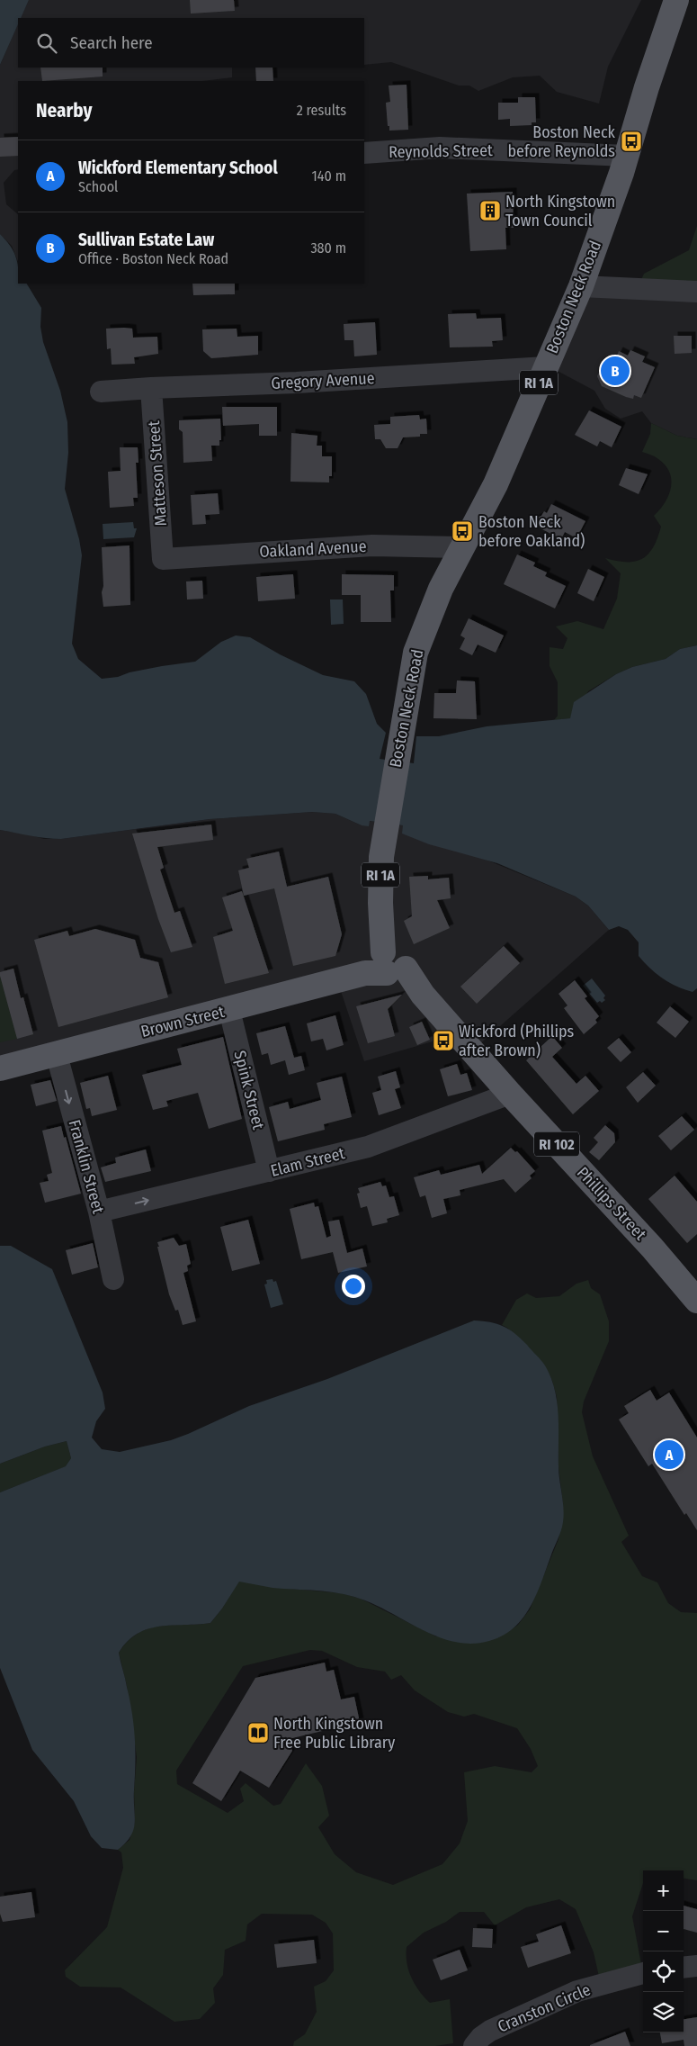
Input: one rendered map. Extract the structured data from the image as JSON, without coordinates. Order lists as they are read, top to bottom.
{
  "streets": {
    "main road": [
      "Boston Neck Road",
      "RI 1A",
      "Brown Street",
      "RI 102",
      "Phillips Street"
    ],
    "street": [
      "Reynolds Street",
      "Gregory Avenue",
      "Matteson Street",
      "Oakland Avenue",
      "Spink Street",
      "Elam Street",
      "Franklin Street",
      "Cranston Circle"
    ]
  },
  "crossings": [
    ["Reynolds Street", "Boston Neck Road"],
    ["Boston Neck Road", "Gregory Avenue"],
    ["Boston Neck Road", "Oakland Avenue"],
    ["Boston Neck Road", "Brown Street"],
    ["Boston Neck Road", "Phillips Street"],
    ["Gregory Avenue", "Matteson Street"],
    ["Matteson Street", "Oakland Avenue"],
    ["Brown Street", "Spink Street"],
    ["Brown Street", "Franklin Street"],
    ["Brown Street", "Phillips Street"],
    ["Spink Street", "Elam Street"],
    ["Elam Street", "Franklin Street"],
    ["Elam Street", "Phillips Street"]
  ],
  "one_way": ["Elam Street", "Franklin Street"],
  "places": {
    "bus stop": ["Boston Neck before Reynolds", "Boston Neck before Oakland)", "Wickford (Phillips after Brown)"],
    "building": ["North Kingstown Town Council"],
    "library": ["North Kingstown Free Public Library"]
  },
  "page": {
    "search": "Search here",
    "heading": ["Nearby", "2 results"],
    "list": [
      {
        "mark": "A",
        "name": "Wickford Elementary School",
        "note": "School",
        "value": "140 m"
      },
      {
        "mark": "B",
        "name": "Sullivan Estate Law",
        "note": "Office · Boston Neck Road",
        "value": "380 m"
      }
    ],
    "pins": ["B", "A"],
    "map_buttons": ["+", "−"]
  }
}
